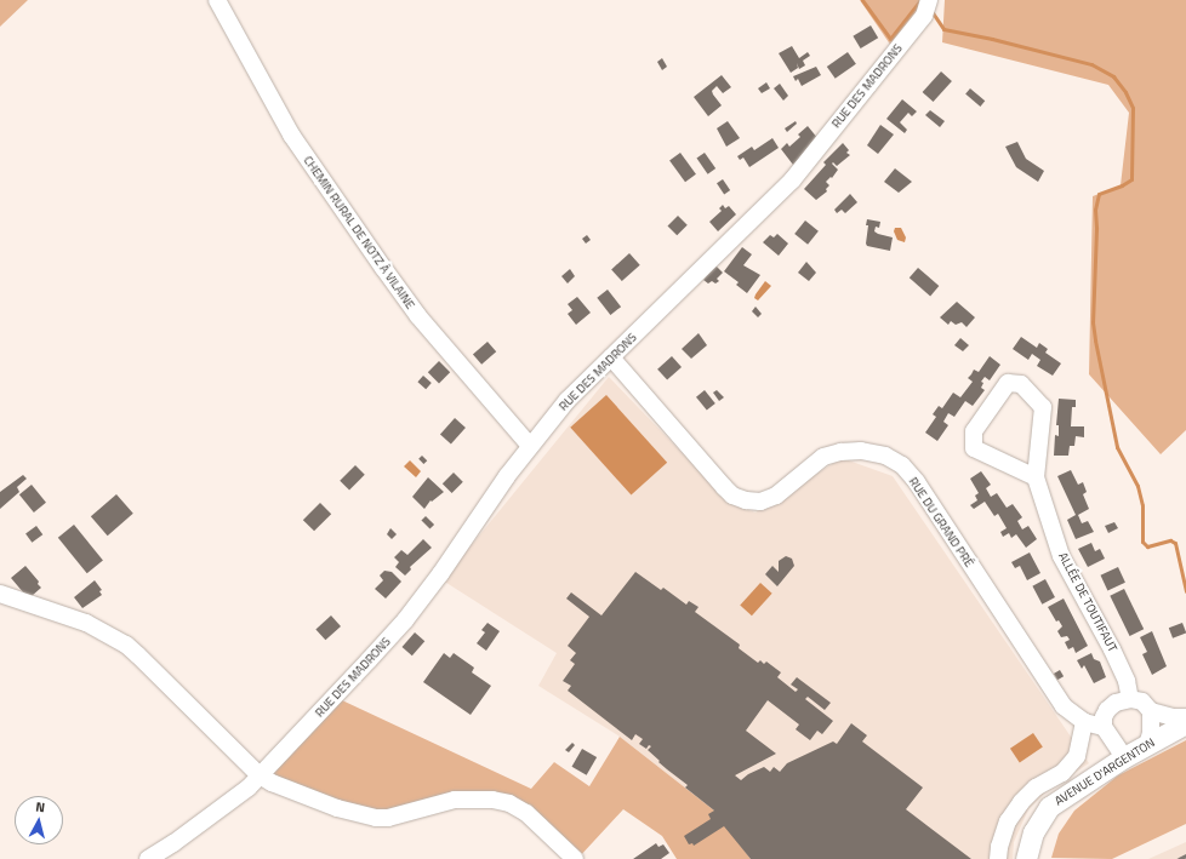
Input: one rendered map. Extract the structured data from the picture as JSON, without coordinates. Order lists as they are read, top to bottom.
{
  "streets": {
    "main road": ["AVENUE D'ARGENTON"],
    "street": [
      "RUE DES MADRONS",
      "CHEMIN RURAL DE NOTZ À VILAINE",
      "RUE DU GRAND PRÉ",
      "ALLÉE DE TOUTIFAUT"
    ]
  },
  "crossings": [
    ["RUE DES MADRONS", "CHEMIN RURAL DE NOTZ À VILAINE"],
    ["RUE DES MADRONS", "RUE DU GRAND PRÉ"],
    ["RUE DU GRAND PRÉ", "ALLÉE DE TOUTIFAUT"],
    ["RUE DU GRAND PRÉ", "AVENUE D'ARGENTON"],
    ["ALLÉE DE TOUTIFAUT", "AVENUE D'ARGENTON"]
  ],
  "north": "top"
}
